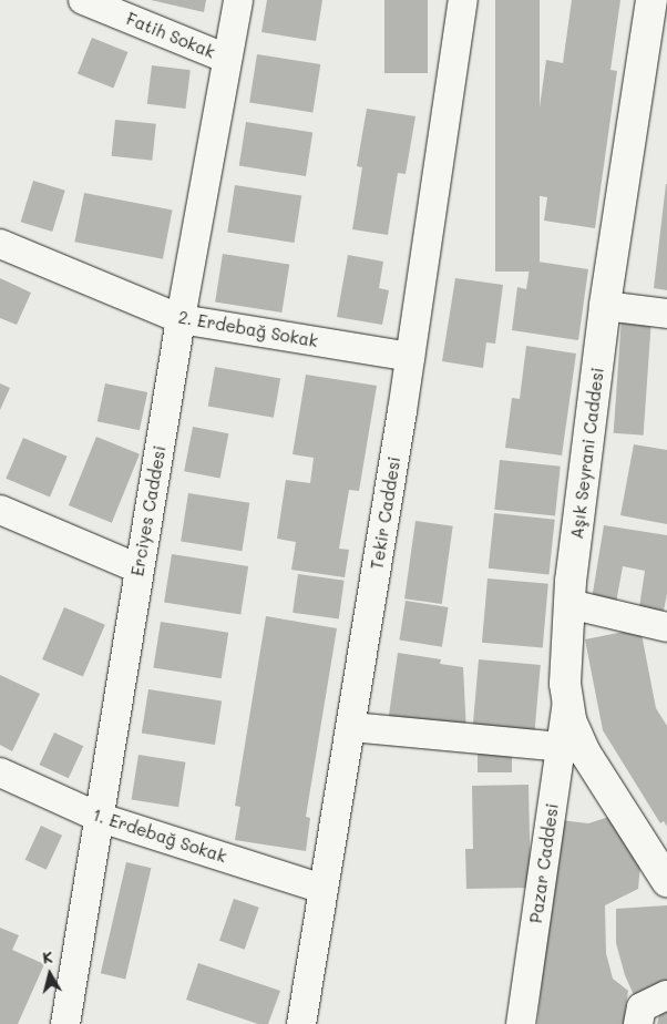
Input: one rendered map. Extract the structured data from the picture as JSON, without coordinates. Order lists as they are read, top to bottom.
{
  "streets": {
    "main road": ["Aşık Seyrani Caddesi"],
    "street": [
      "Fatih Sokak",
      "2. Erdebağ Sokak",
      "Erciyes Caddesi",
      "Tekir Caddesi",
      "1. Erdebağ Sokak",
      "Pazar Caddesi"
    ]
  },
  "crossings": [
    ["Fatih Sokak", "Erciyes Caddesi"],
    ["2. Erdebağ Sokak", "Erciyes Caddesi"],
    ["2. Erdebağ Sokak", "Tekir Caddesi"],
    ["Aşık Seyrani Caddesi", "Pazar Caddesi"],
    ["Erciyes Caddesi", "1. Erdebağ Sokak"],
    ["Tekir Caddesi", "1. Erdebağ Sokak"]
  ],
  "north": "top"
}
